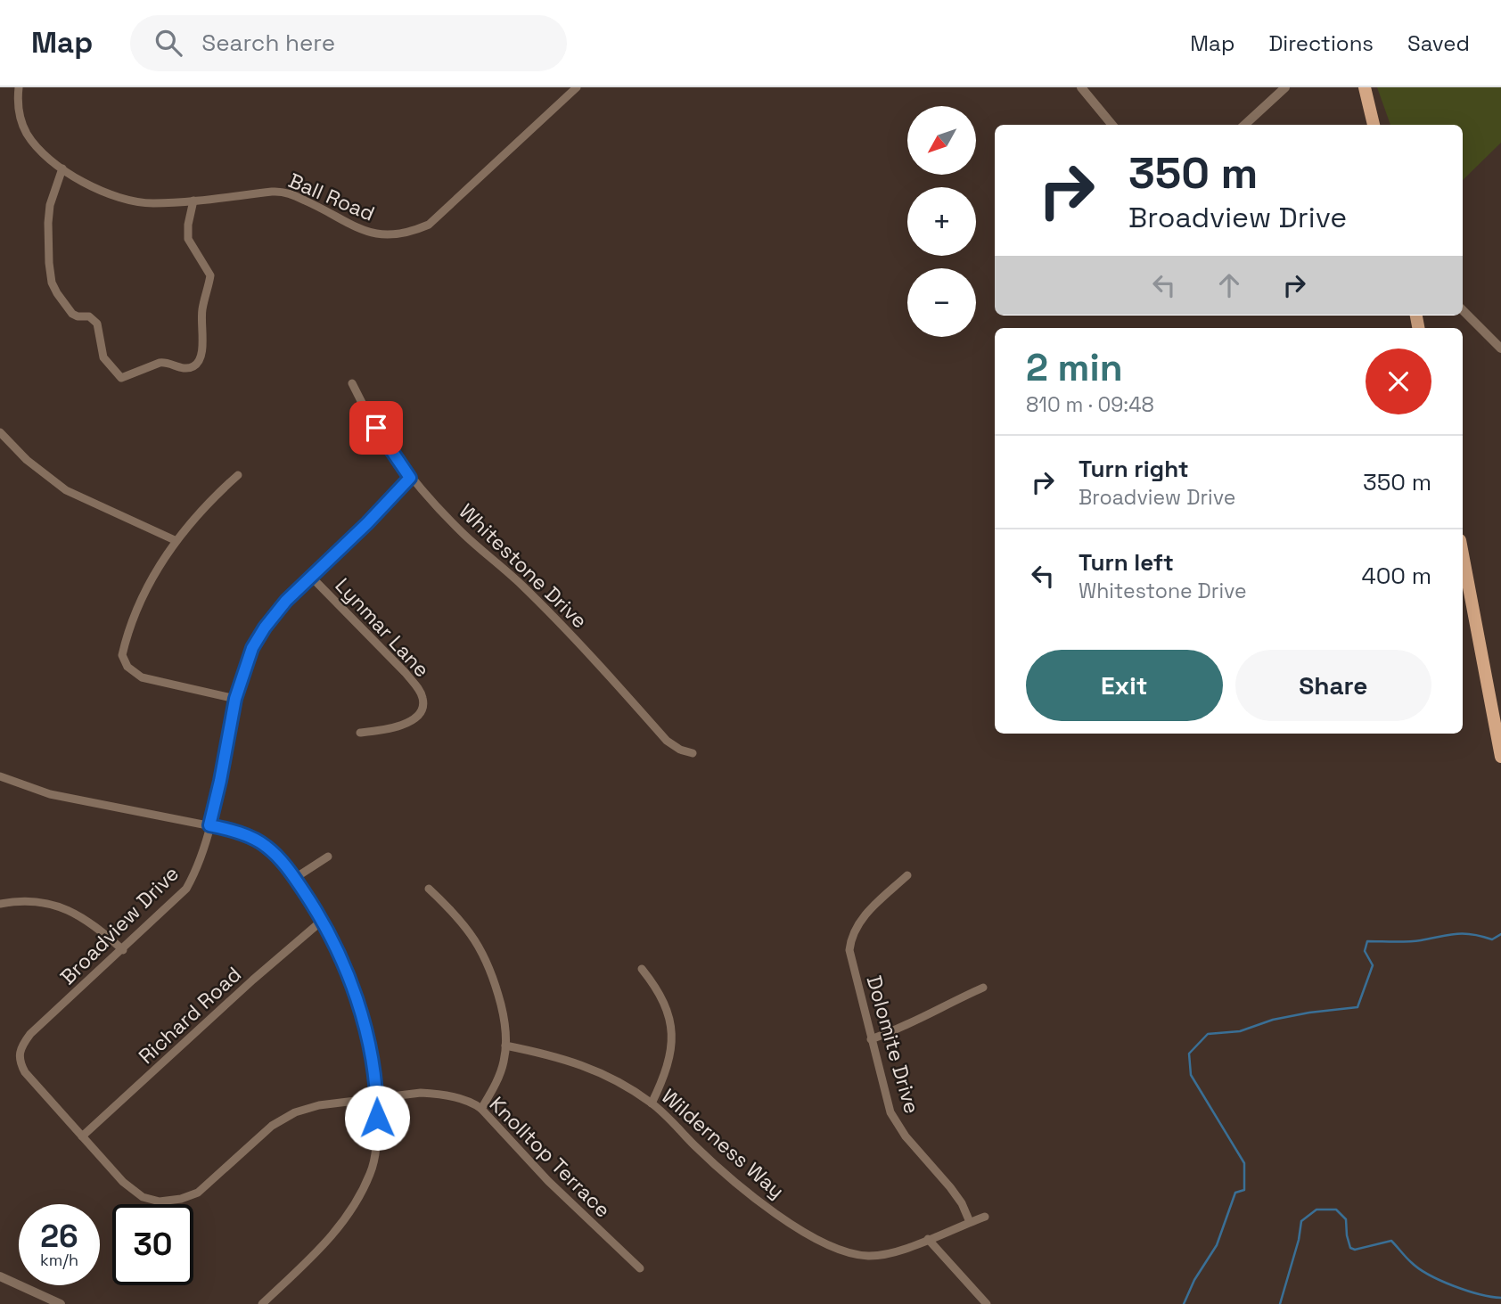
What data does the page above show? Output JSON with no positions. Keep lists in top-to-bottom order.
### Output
{
  "streets": {
    "street": [
      "Ball Road",
      "Whitestone Drive",
      "Lynmar Lane",
      "Broadview Drive",
      "Richard Road",
      "Dolomite Drive",
      "Wilderness Way",
      "Knolltop Terrace"
    ]
  },
  "crossings": [
    ["Whitestone Drive", "Broadview Drive"],
    ["Lynmar Lane", "Broadview Drive"],
    ["Broadview Drive", "Knolltop Terrace"],
    ["Richard Road", "Knolltop Terrace"],
    ["Dolomite Drive", "Wilderness Way"]
  ],
  "north": "bottom left",
  "page": {
    "header": "Map",
    "search": "Search here",
    "nav": ["Map", "Directions", "Saved"],
    "map_buttons": ["+", "−"],
    "turn": ["350 m", "Broadview Drive"],
    "heading": ["2 min", "810 m · 09:48"],
    "list": [
      {
        "name": "Turn right",
        "note": "Broadview Drive",
        "value": "350 m"
      },
      {
        "name": "Turn left",
        "note": "Whitestone Drive",
        "value": "400 m"
      }
    ],
    "buttons": ["Exit", "Share"],
    "speed": "26 km/h",
    "limit": "30"
  }
}
